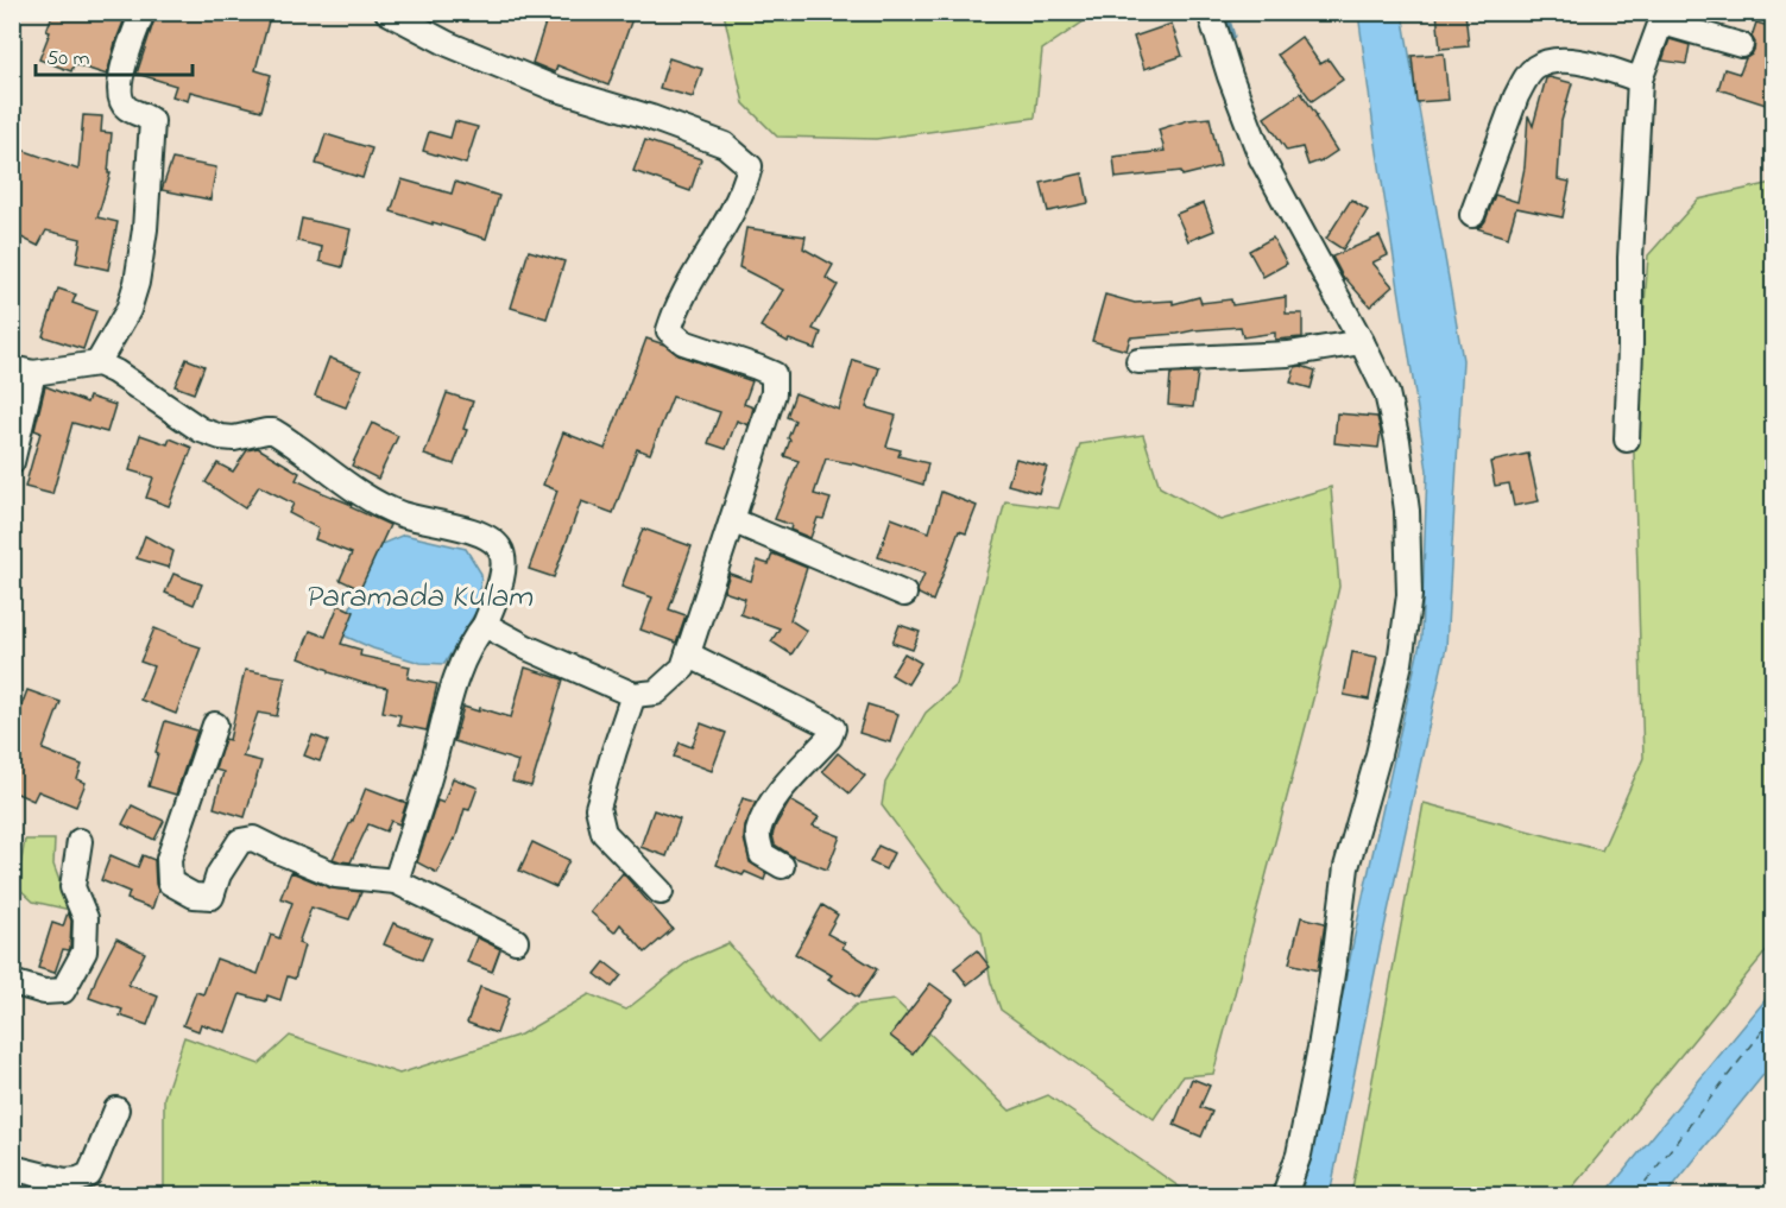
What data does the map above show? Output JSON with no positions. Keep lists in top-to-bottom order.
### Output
{
  "water": ["Paramada Kulam"],
  "scale_bar": "50 m"
}
